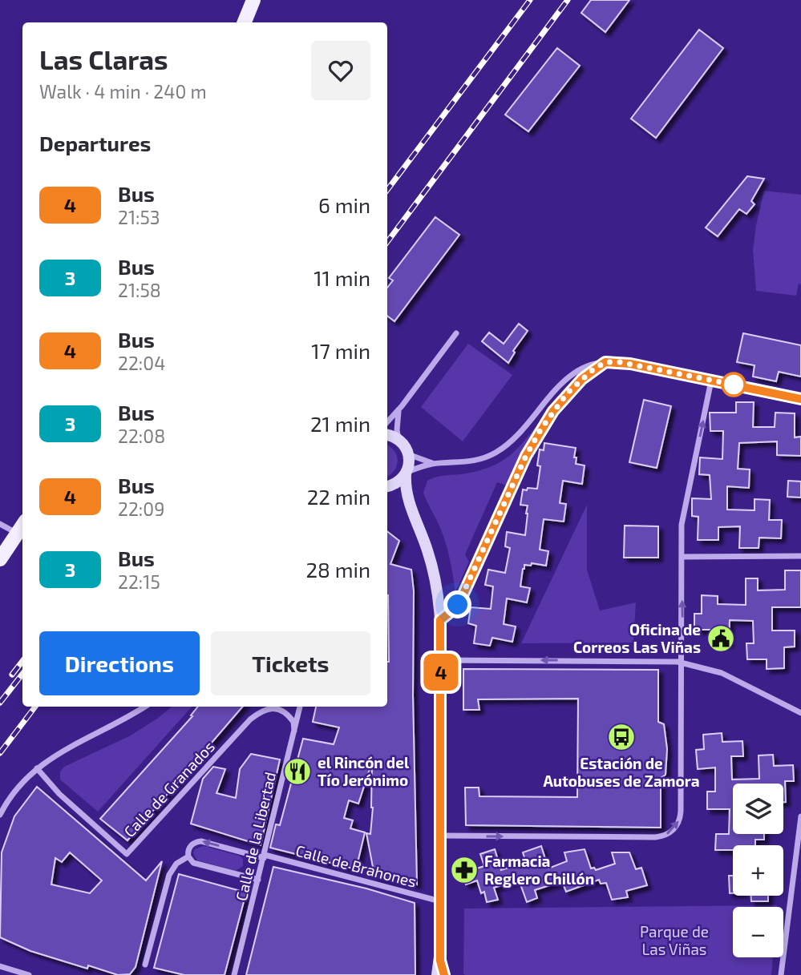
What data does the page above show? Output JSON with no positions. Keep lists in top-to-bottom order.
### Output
{
  "streets": {
    "street": ["Calle de Granados", "Calle de la Libertad", "Calle de Brahones"]
  },
  "crossings": [
    ["Calle de Granados", "Calle de la Libertad"],
    ["Calle de la Libertad", "Calle de Brahones"]
  ],
  "parks": ["Parque de Las Viñas"],
  "places": {
    "public building": ["Oficina de Correos Las Viñas"],
    "bus stop": ["Estación de Autobuses de Zamora"],
    "restaurant": ["el Rincón del Tío Jerónimo"],
    "pharmacy": ["Farmacia Reglero Chillón"]
  },
  "lines": ["bus line 4"],
  "page": {
    "on_map": "4",
    "heading": [
      ["Las Claras", "Walk · 4 min · 240 m"],
      "Departures"
    ],
    "list": [
      {
        "mark": "4",
        "name": "Bus",
        "note": "21:53",
        "value": "6 min"
      },
      {
        "mark": "3",
        "name": "Bus",
        "note": "21:58",
        "value": "11 min"
      },
      {
        "mark": "4",
        "name": "Bus",
        "note": "22:04",
        "value": "17 min"
      },
      {
        "mark": "3",
        "name": "Bus",
        "note": "22:08",
        "value": "21 min"
      },
      {
        "mark": "4",
        "name": "Bus",
        "note": "22:09",
        "value": "22 min"
      },
      {
        "mark": "3",
        "name": "Bus",
        "note": "22:15",
        "value": "28 min"
      }
    ],
    "buttons": ["Directions", "Tickets"],
    "map_buttons": ["+", "−"]
  }
}
